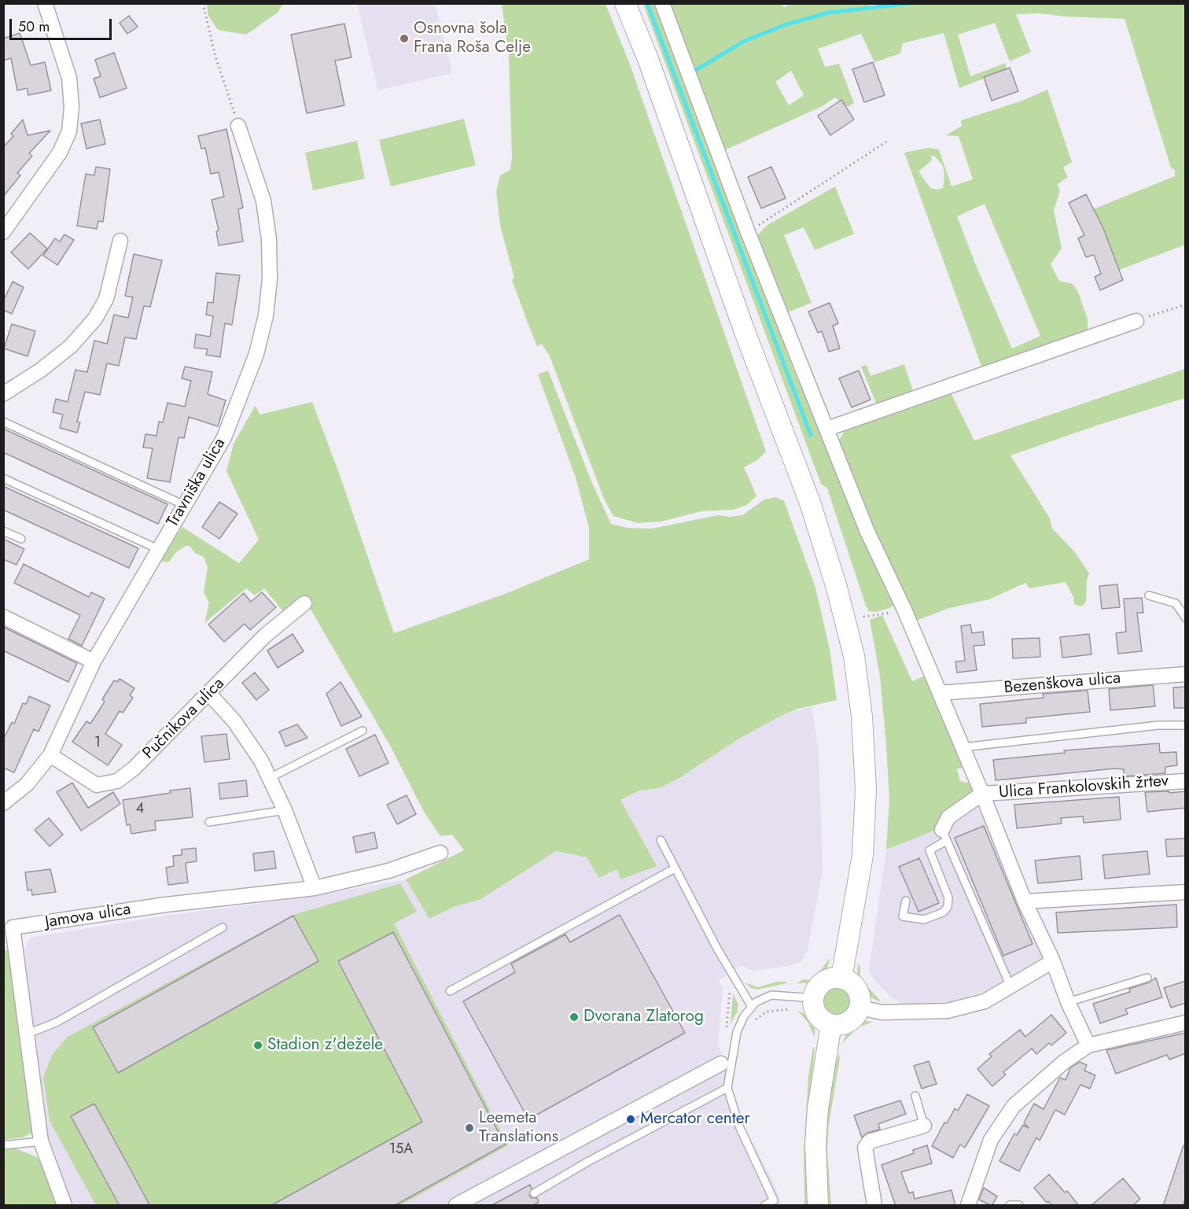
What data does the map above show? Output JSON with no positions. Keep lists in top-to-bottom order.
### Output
{
  "streets": {
    "street": [
      "Travniška ulica",
      "Bezenškova ulica",
      "Pučnikova ulica",
      "Ulica Frankolovskih žrtev",
      "Jamova ulica"
    ]
  },
  "crossings": [
    ["Travniška ulica", "Pučnikova ulica"]
  ],
  "places": [
    "Osnovna šola Frana Roša Celje",
    "Dvorana Zlatorog",
    "Stadion z'dežele",
    "Mercator center",
    "Leemeta Translations"
  ],
  "house_numbers": ["1", "4", "15A"],
  "scale_bar": "50 m"
}
